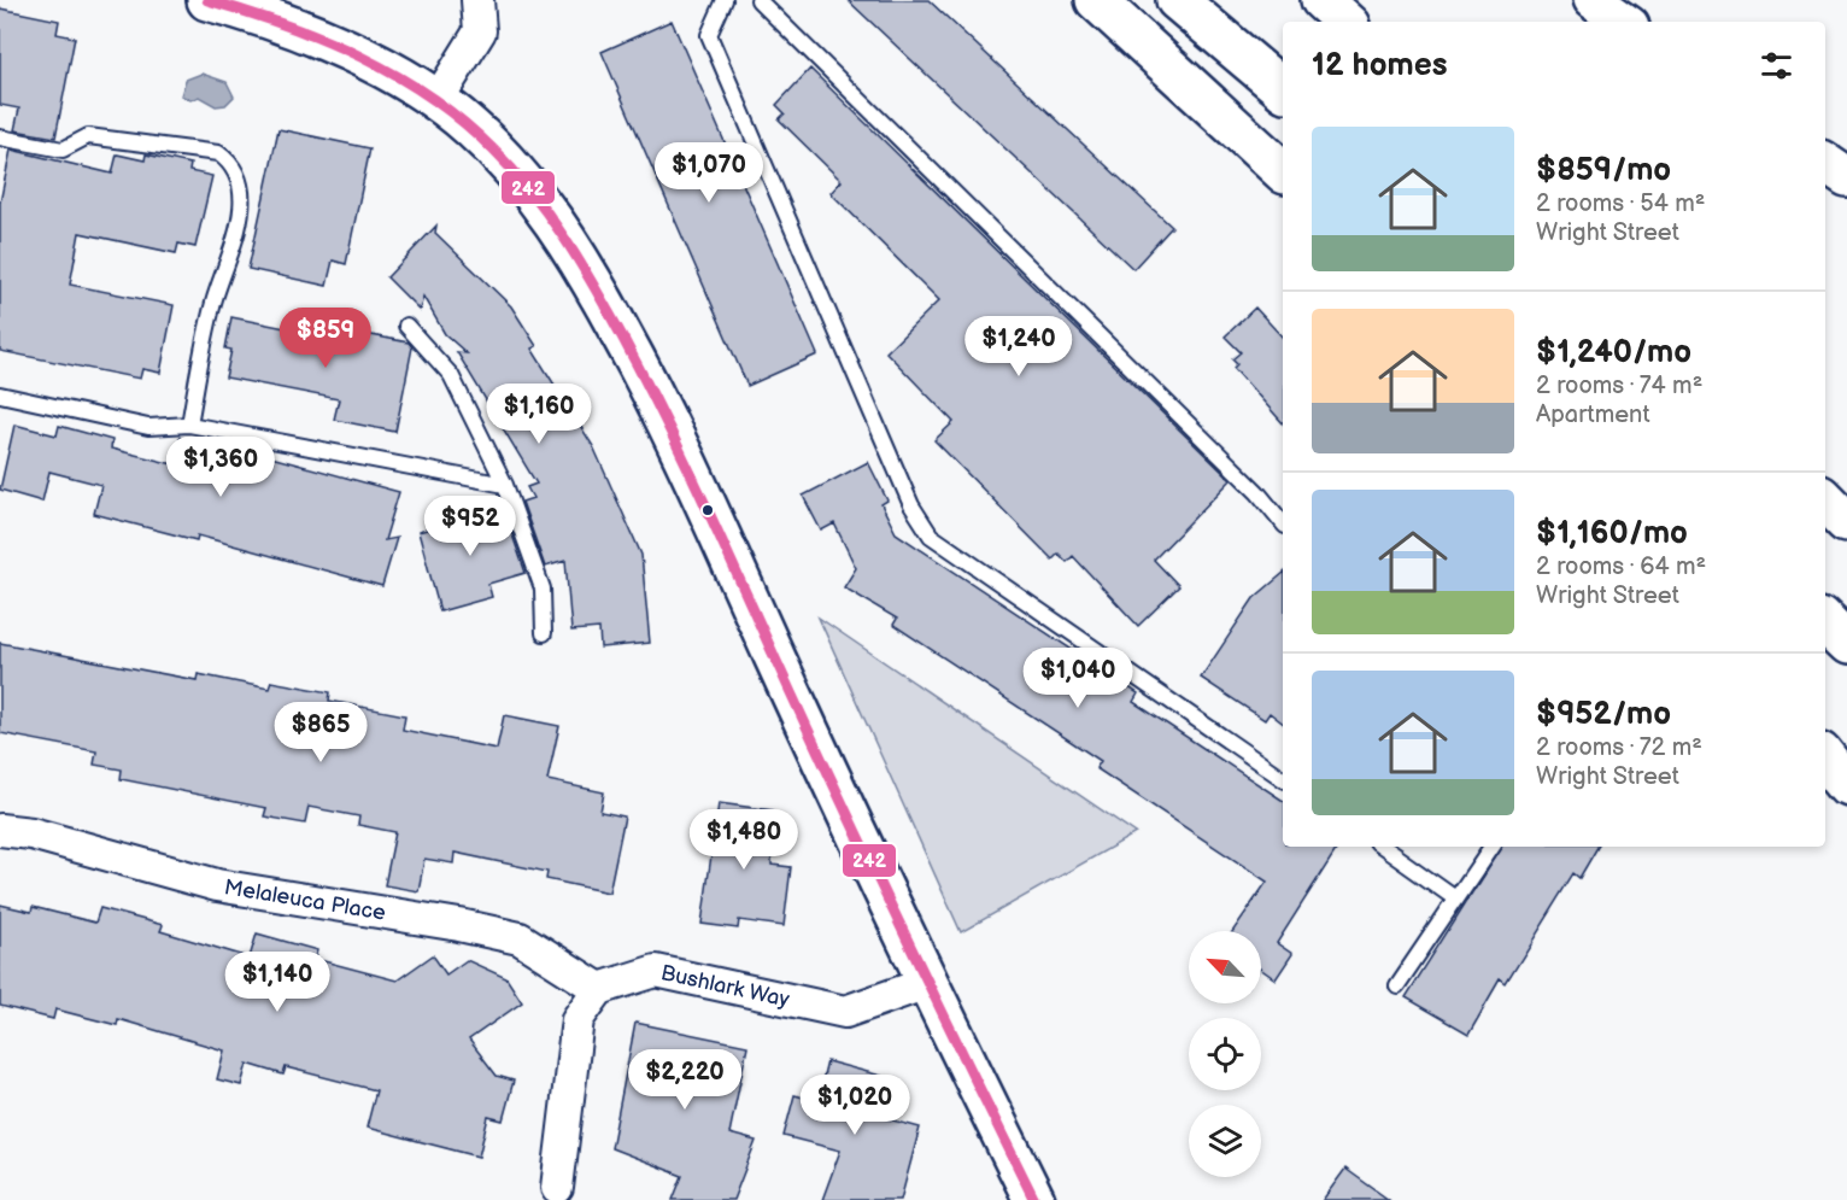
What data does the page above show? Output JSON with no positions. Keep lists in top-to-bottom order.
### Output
{
  "streets": {
    "street": ["Melaleuca Place", "Bushlark Way"]
  },
  "crossings": [
    ["Melaleuca Place", "Bushlark Way"]
  ],
  "lines": ["transit line 242"],
  "north": "top left",
  "page": {
    "heading": "12 homes",
    "list": [
      {
        "name": "$859/mo",
        "note": "2 rooms · 54 m² · Wright Street"
      },
      {
        "name": "$1,240/mo",
        "note": "2 rooms · 74 m² · Apartment"
      },
      {
        "name": "$1,160/mo",
        "note": "2 rooms · 64 m² · Wright Street"
      },
      {
        "name": "$952/mo",
        "note": "2 rooms · 72 m² · Wright Street"
      }
    ],
    "price": [
      "$1,070",
      "$859",
      "$1,240",
      "$1,160",
      "$1,360",
      "$952",
      "$1,040",
      "$865",
      "$1,480",
      "$1,140",
      "$2,220",
      "$1,020"
    ]
  }
}
